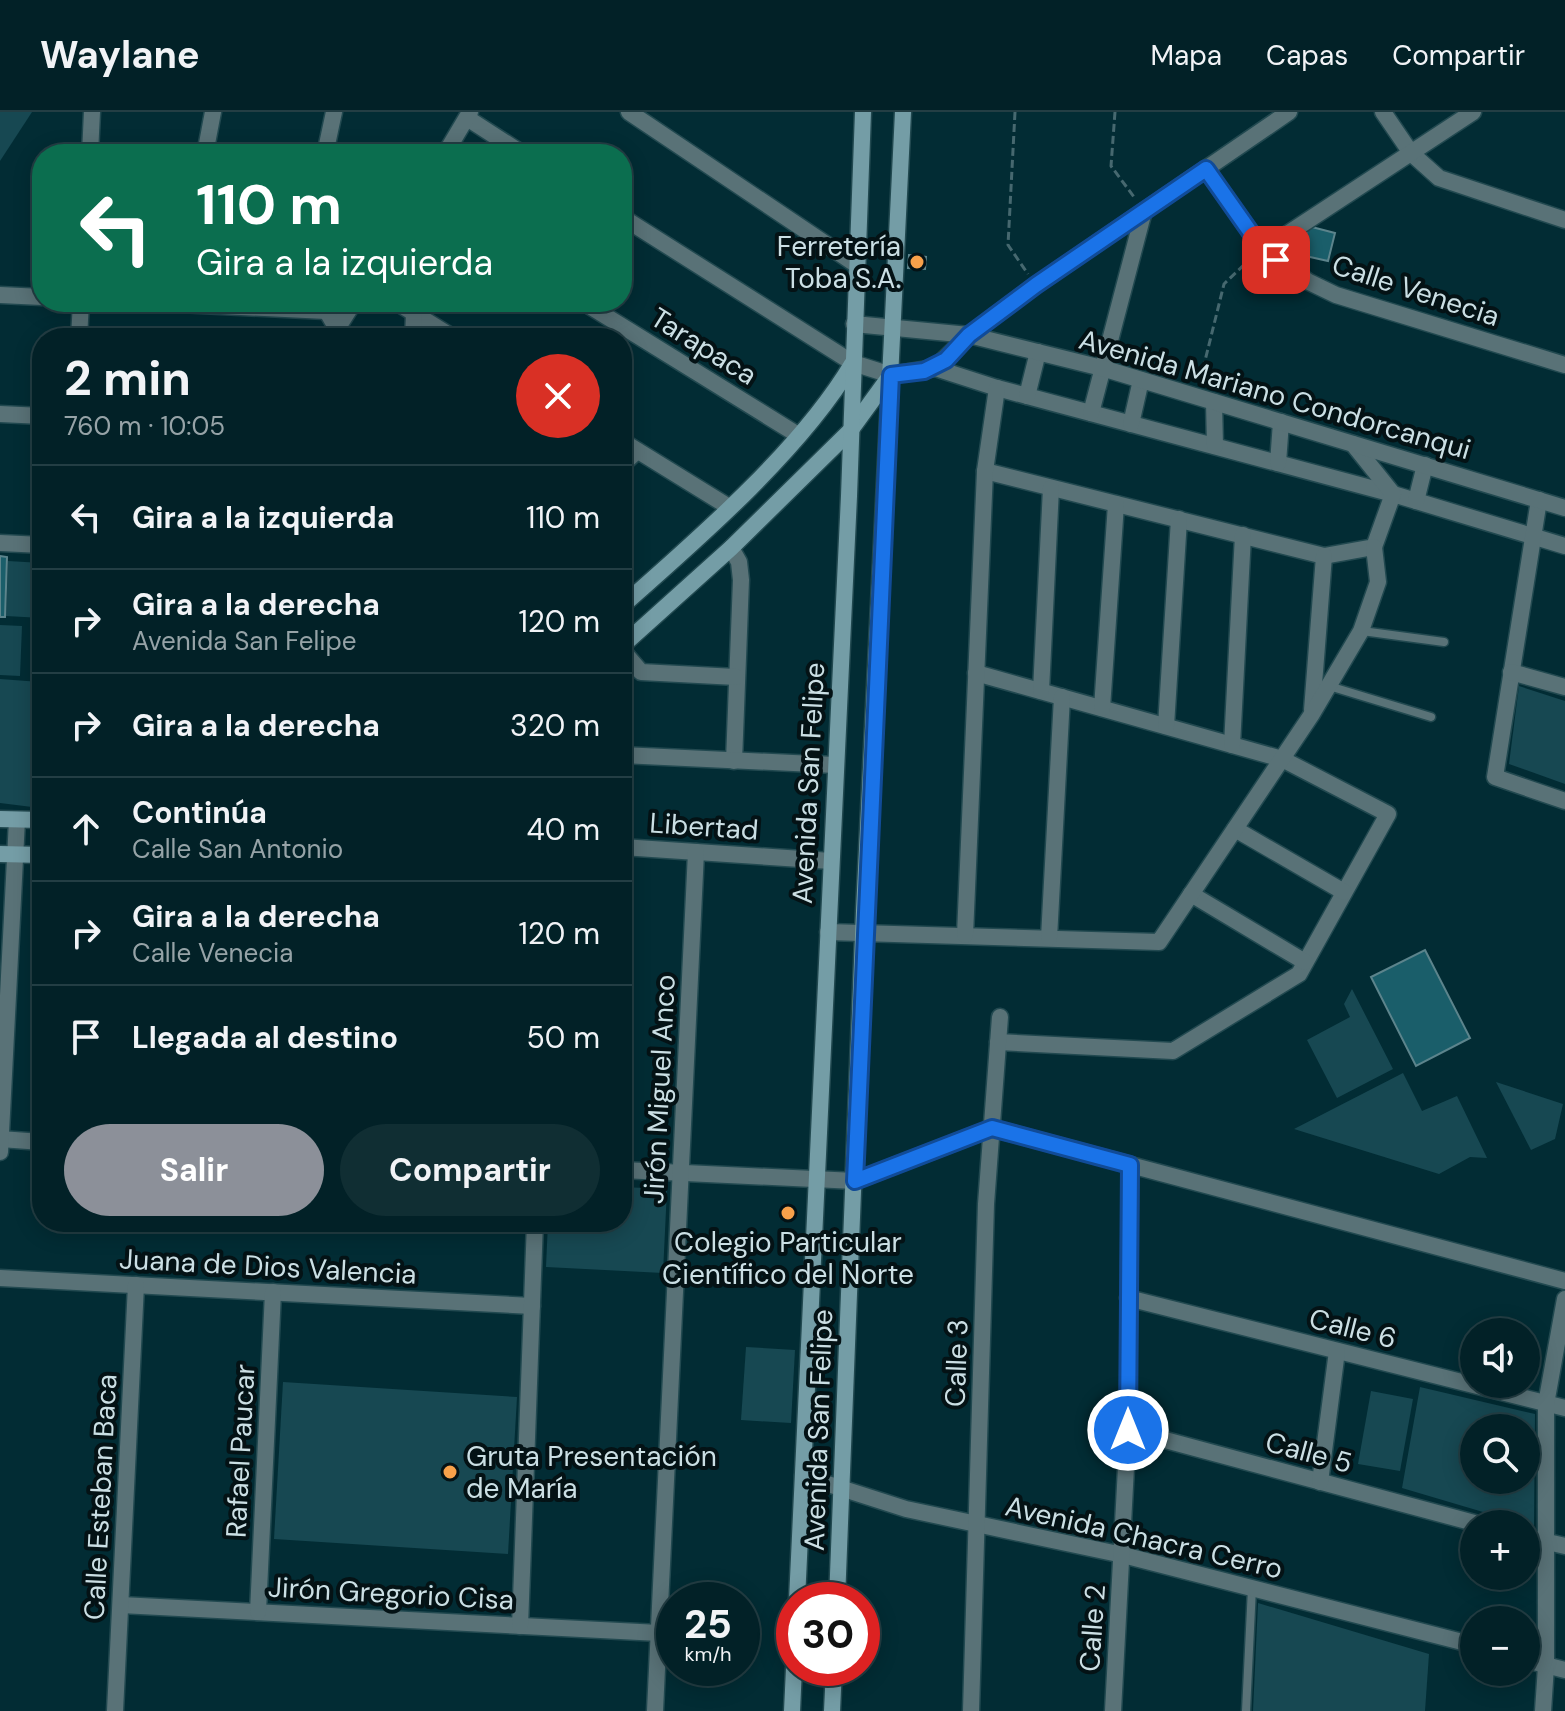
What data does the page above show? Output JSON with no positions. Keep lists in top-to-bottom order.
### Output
{
  "streets": {
    "main road": ["Avenida San Felipe"],
    "street": [
      "Calle Venecia",
      "Tarapaca",
      "Avenida Mariano Condorcanqui",
      "Libertad",
      "Jirón Miguel Anco",
      "Juana de Dios Valencia",
      "Calle 6",
      "Calle 3",
      "Rafael Paucar",
      "Calle 5",
      "Calle Esteban Baca",
      "Avenida Chacra Cerro",
      "Jirón Gregorio Cisa",
      "Calle 2"
    ]
  },
  "crossings": [
    ["Avenida Mariano Condorcanqui", "Avenida San Felipe"],
    ["Avenida San Felipe", "Libertad"],
    ["Avenida San Felipe", "Avenida Chacra Cerro"],
    ["Libertad", "Jirón Miguel Anco"],
    ["Juana de Dios Valencia", "Rafael Paucar"],
    ["Juana de Dios Valencia", "Calle Esteban Baca"],
    ["Calle 6", "Calle 2"],
    ["Calle 3", "Avenida Chacra Cerro"],
    ["Rafael Paucar", "Jirón Gregorio Cisa"],
    ["Calle 5", "Calle 2"],
    ["Calle Esteban Baca", "Jirón Gregorio Cisa"],
    ["Avenida Chacra Cerro", "Calle 2"]
  ],
  "places": ["Ferretería Toba S.A.", "Colegio Particular Científico del Norte", "Gruta Presentación de María"],
  "page": {
    "header": "Waylane",
    "nav": ["Mapa", "Capas", "Compartir"],
    "turn": ["110 m", "Gira a la izquierda"],
    "heading": ["2 min", "760 m · 10:05"],
    "list": [
      {
        "name": "Gira a la izquierda",
        "value": "110 m"
      },
      {
        "name": "Gira a la derecha",
        "note": "Avenida San Felipe",
        "value": "120 m"
      },
      {
        "name": "Gira a la derecha",
        "value": "320 m"
      },
      {
        "name": "Continúa",
        "note": "Calle San Antonio",
        "value": "40 m"
      },
      {
        "name": "Gira a la derecha",
        "note": "Calle Venecia",
        "value": "120 m"
      },
      {
        "name": "Llegada al destino",
        "value": "50 m"
      }
    ],
    "buttons": ["Salir", "Compartir"],
    "map_buttons": ["+", "−"],
    "speed": "25 km/h",
    "limit": "30"
  }
}
